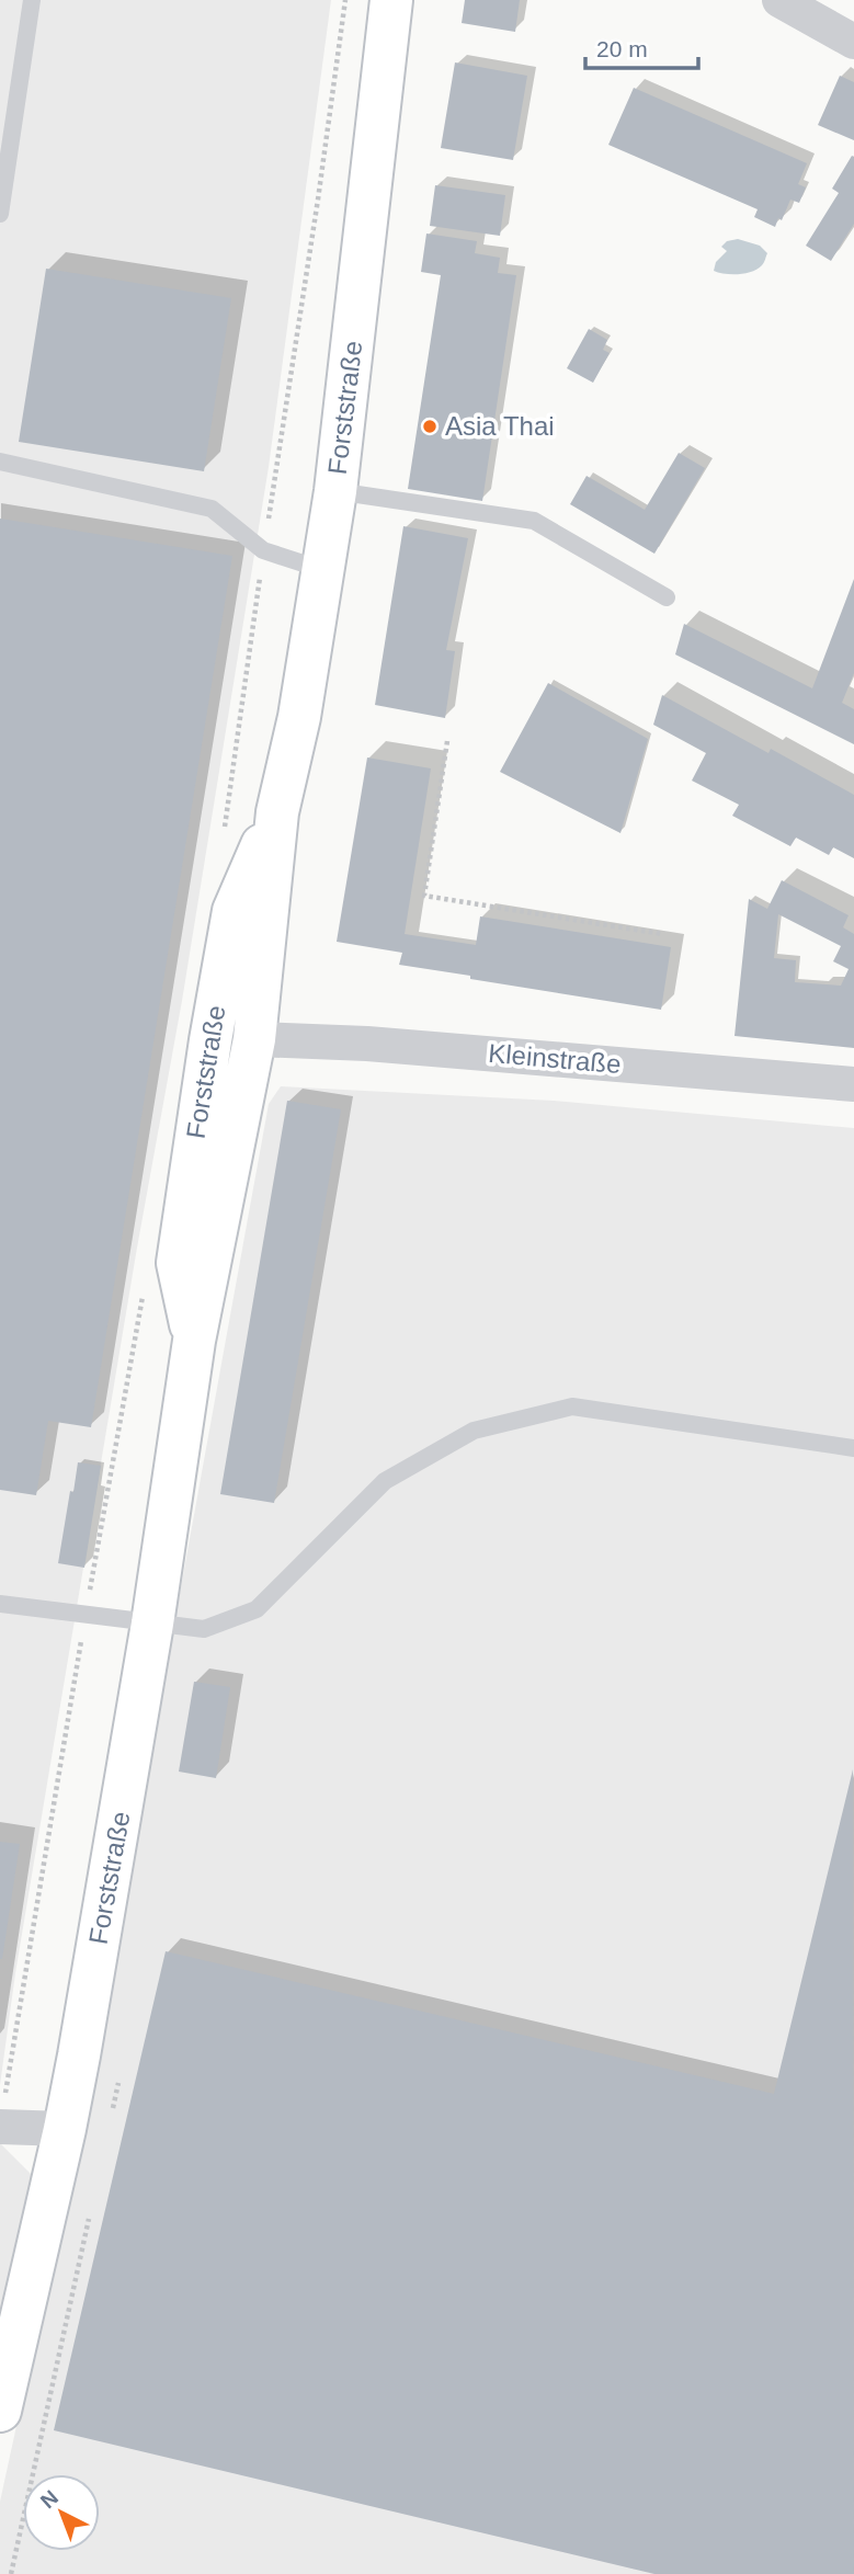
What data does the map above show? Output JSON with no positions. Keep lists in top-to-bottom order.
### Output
{
  "streets": {
    "main road": ["Forststraße"],
    "street": ["Kleinstraße"]
  },
  "crossings": [
    ["Forststraße", "Kleinstraße"]
  ],
  "places": ["Asia Thai"],
  "scale_bar": "20 m",
  "north": "top left"
}
